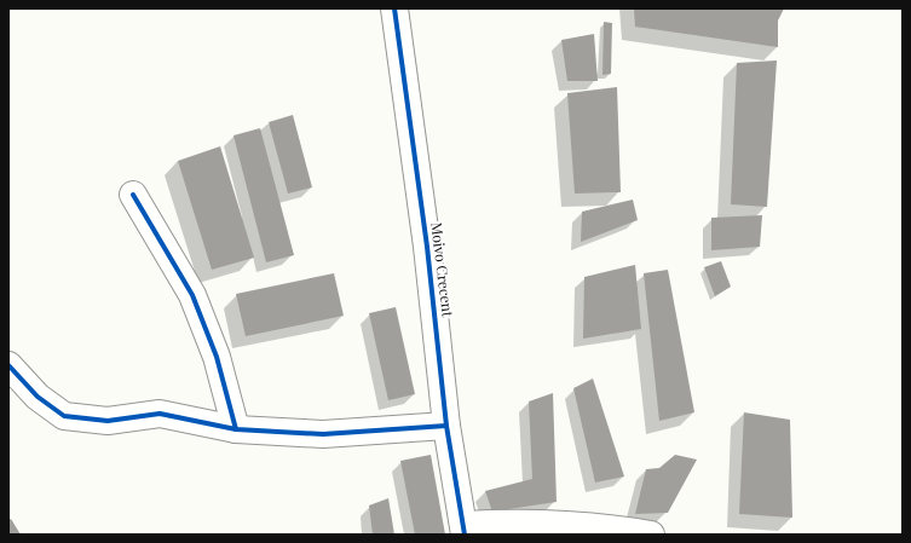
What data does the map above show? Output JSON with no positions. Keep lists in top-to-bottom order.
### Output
{
  "streets": {
    "street": ["Moivo Crecent"]
  }
}
